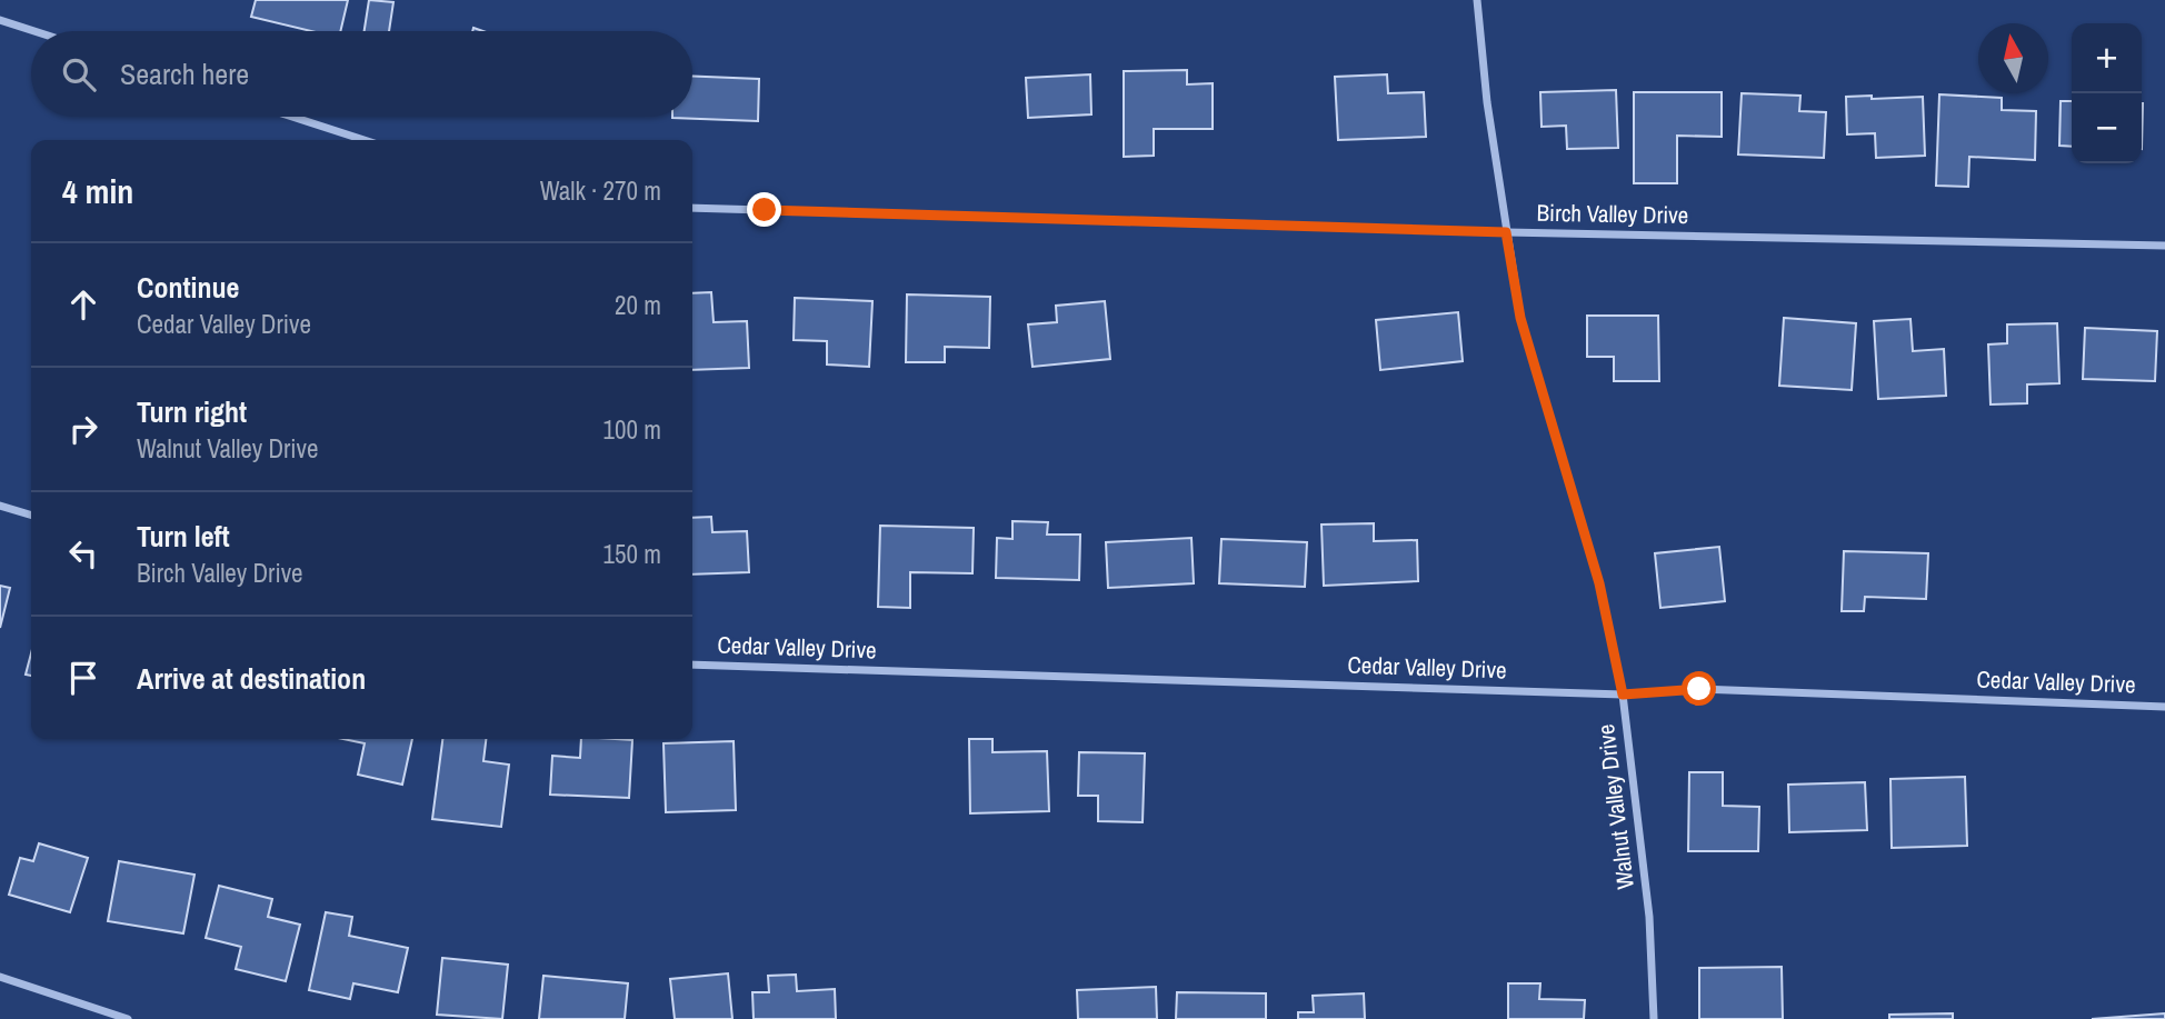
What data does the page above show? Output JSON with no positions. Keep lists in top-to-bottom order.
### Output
{
  "streets": {
    "street": ["Birch Valley Drive", "Cedar Valley Drive", "Walnut Valley Drive"]
  },
  "crossings": [
    ["Birch Valley Drive", "Walnut Valley Drive"],
    ["Cedar Valley Drive", "Walnut Valley Drive"]
  ],
  "north": "top",
  "page": {
    "map_buttons": ["+", "−"],
    "search": "Search here",
    "heading": ["4 min", "Walk · 270 m"],
    "list": [
      ["Continue", "Cedar Valley Drive", "20 m"],
      ["Turn right", "Walnut Valley Drive", "100 m"],
      ["Turn left", "Birch Valley Drive", "150 m"],
      "Arrive at destination"
    ]
  }
}
